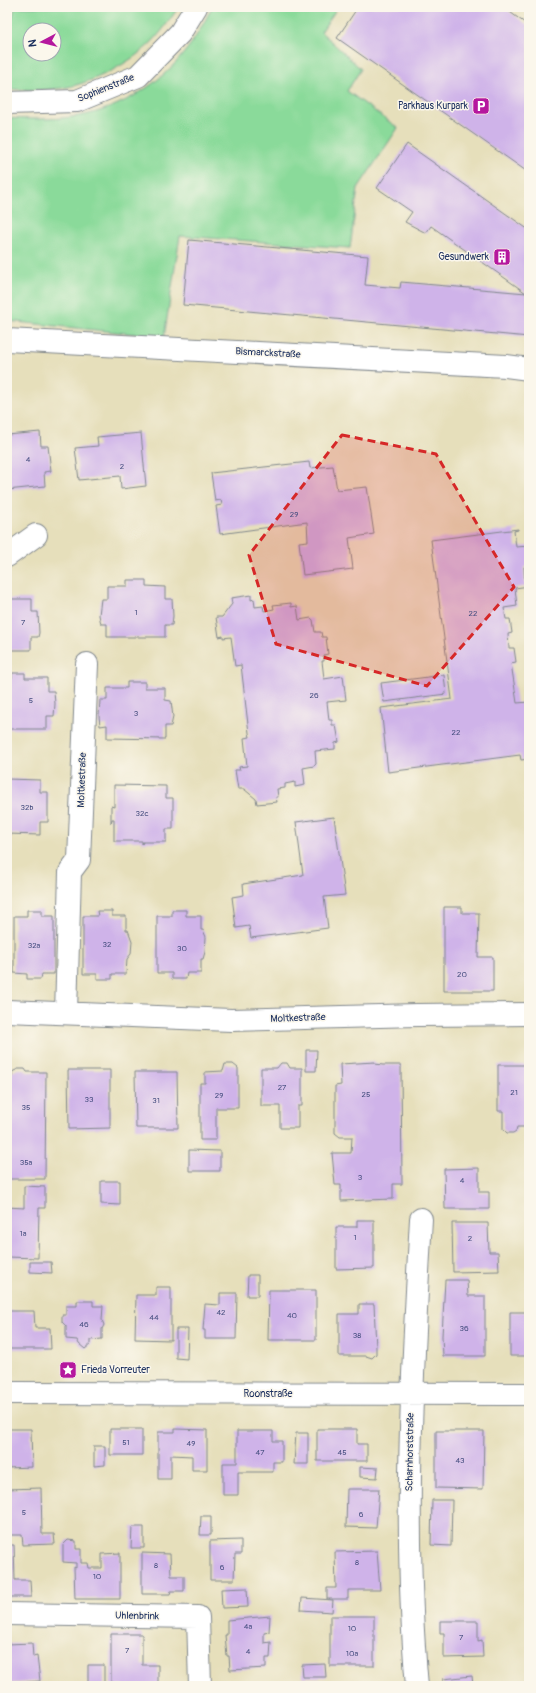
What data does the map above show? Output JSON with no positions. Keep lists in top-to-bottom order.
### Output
{
  "streets": {
    "street": [
      "Sophienstraße",
      "Bismarckstraße",
      "Moltkestraße",
      "Roonstraße",
      "Scharnhorststraße",
      "Uhlenbrink"
    ]
  },
  "crossings": [
    ["Roonstraße", "Scharnhorststraße"]
  ],
  "places": {
    "parking": ["Parkhaus Kurpark"],
    "building": ["Gesundwerk"],
    "place": ["Frieda Vorreuter"]
  },
  "house_numbers": [
    "4",
    "2",
    "29",
    "1",
    "22",
    "7",
    "26",
    "5",
    "3",
    "22",
    "32b",
    "32c",
    "32",
    "32a",
    "30",
    "20",
    "27",
    "21",
    "25",
    "29",
    "33",
    "31",
    "35",
    "35a",
    "3",
    "4",
    "1a",
    "1",
    "2",
    "42",
    "40",
    "44",
    "46",
    "36",
    "38",
    "51",
    "49",
    "47",
    "45",
    "43",
    "5",
    "6",
    "8",
    "8",
    "6",
    "10",
    "4a",
    "10",
    "7",
    "7",
    "4",
    "10a"
  ],
  "north": "left"
}
